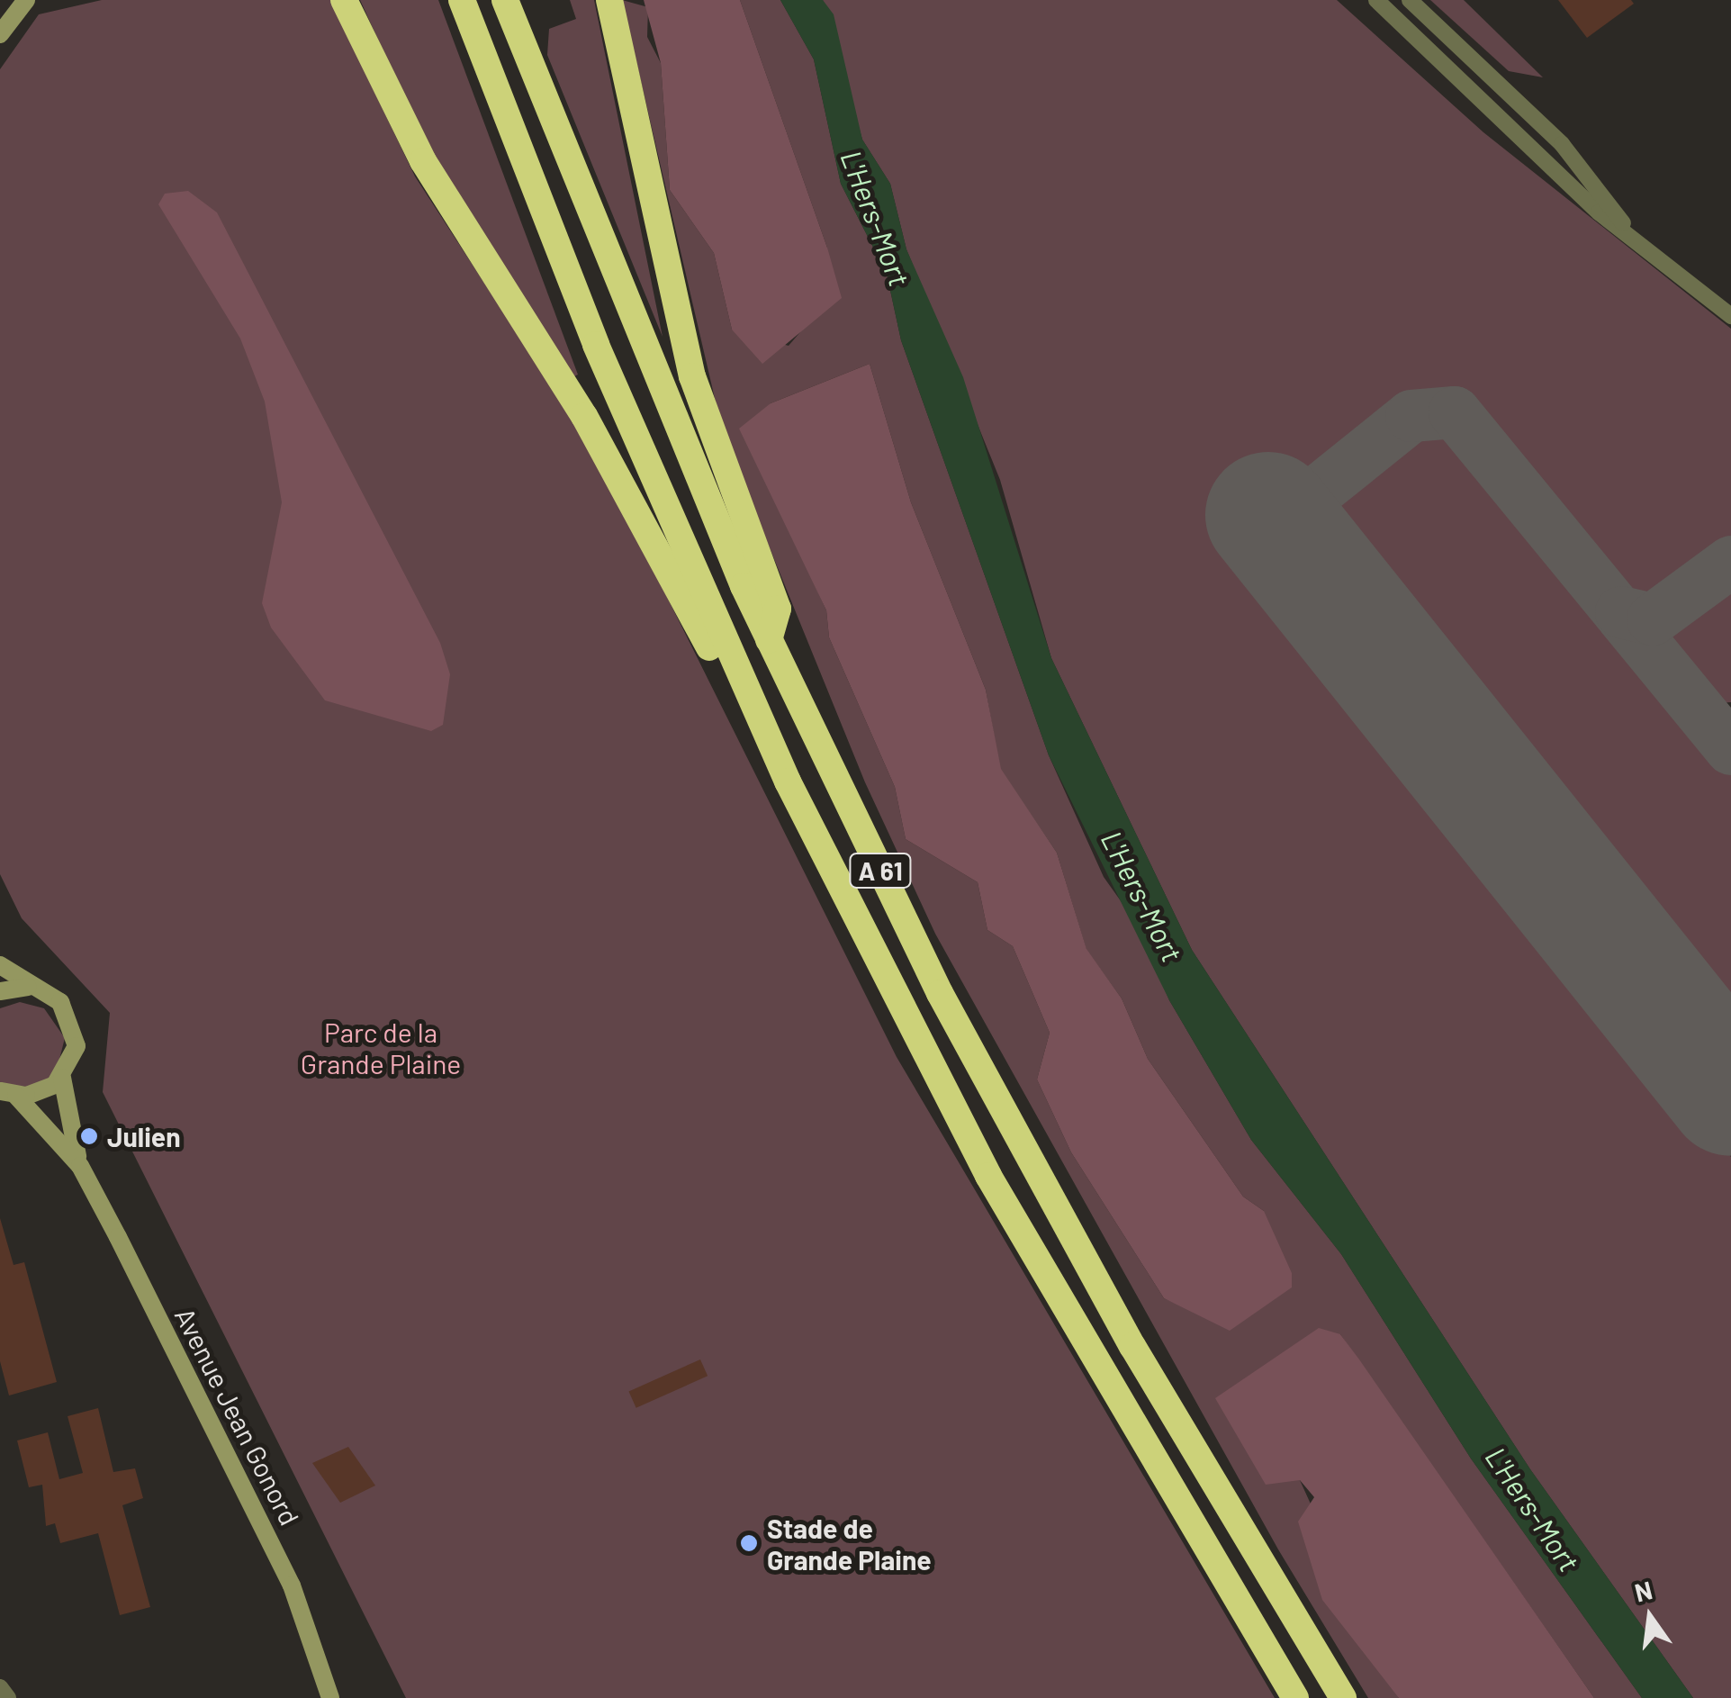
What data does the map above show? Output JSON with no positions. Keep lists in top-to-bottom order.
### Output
{
  "streets": {
    "highway": ["A 61"],
    "street": ["Avenue Jean Gonord"]
  },
  "water": ["L'Hers-Mort"],
  "parks": ["Parc de la Grande Plaine"],
  "places": ["Julien", "Stade de Grande Plaine"],
  "north": "top"
}
